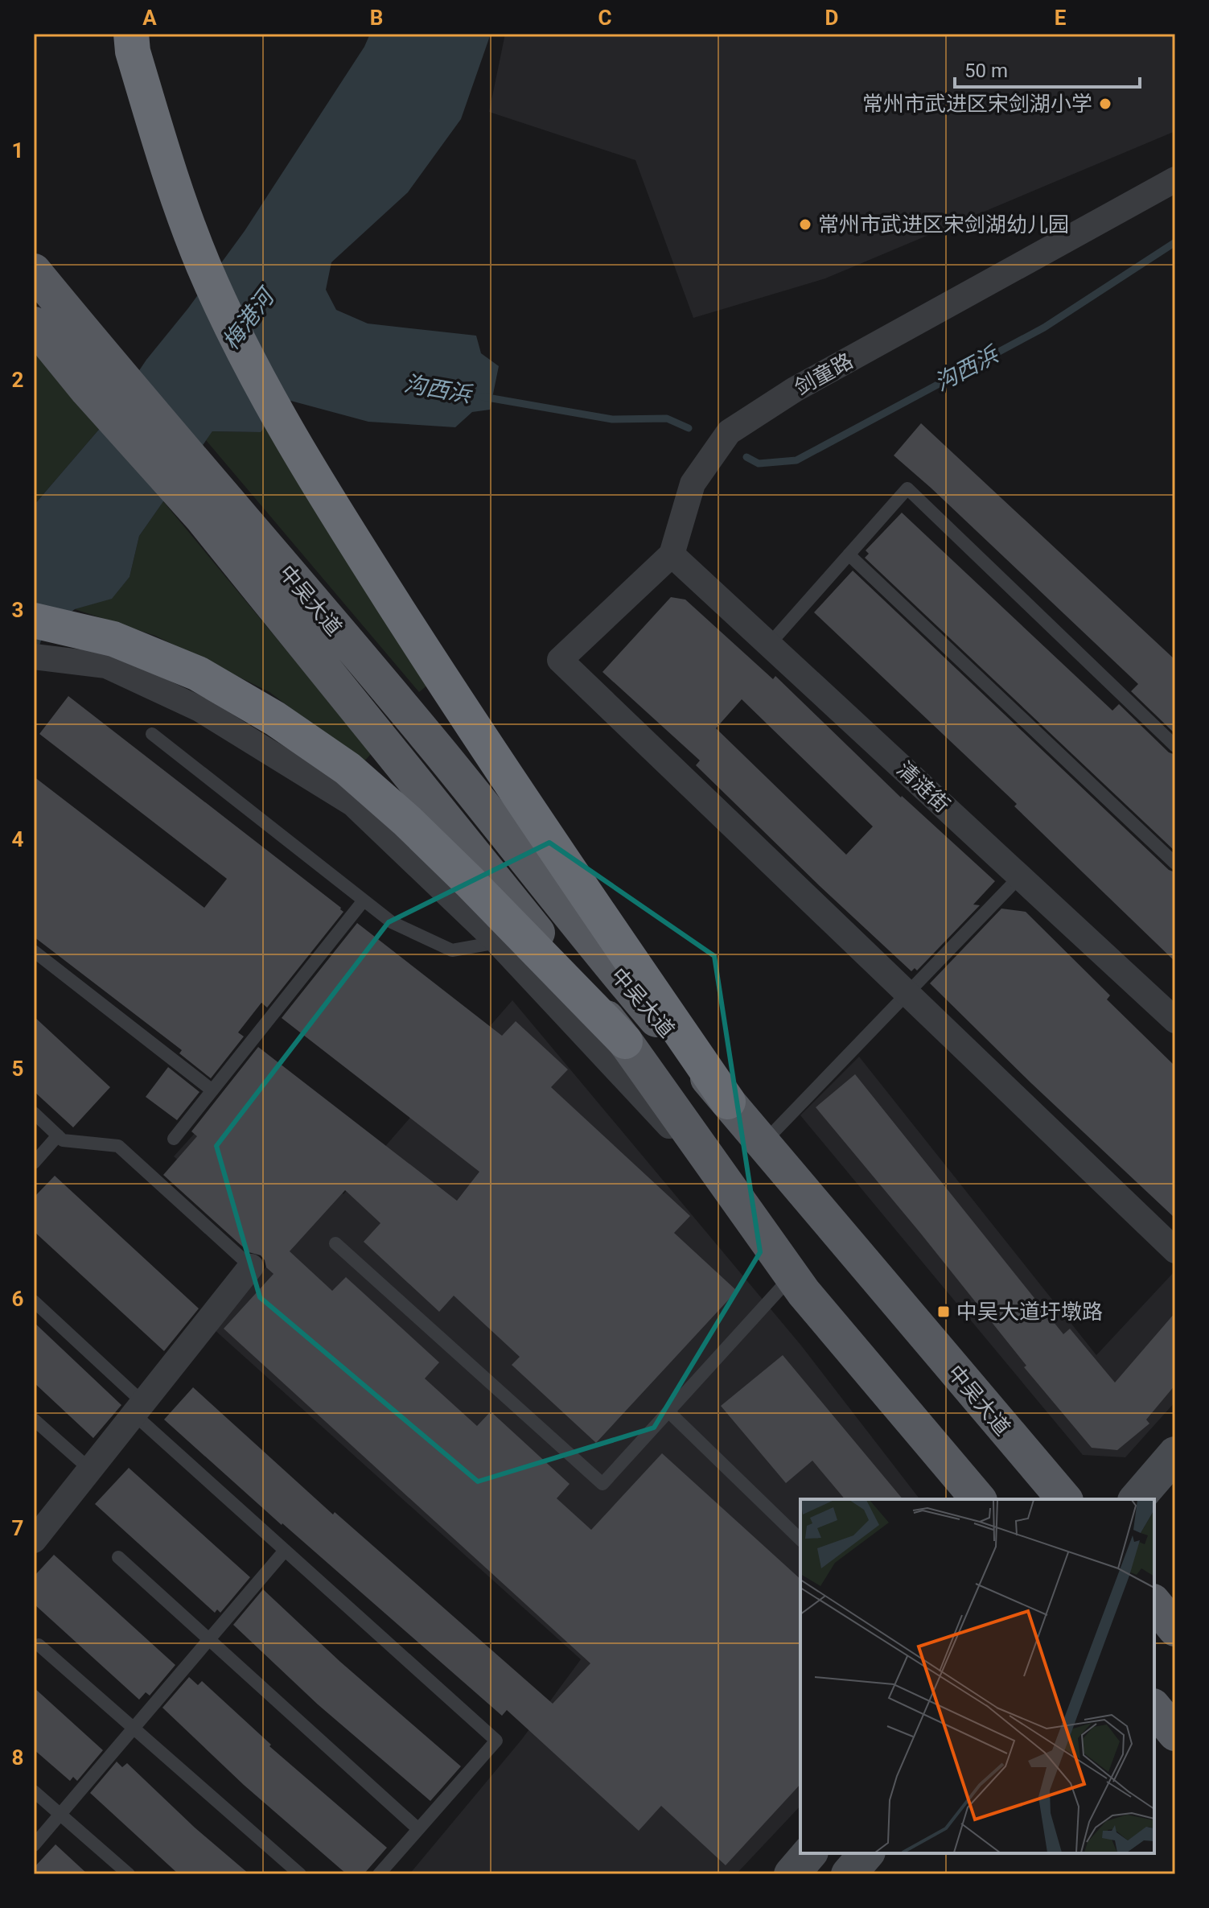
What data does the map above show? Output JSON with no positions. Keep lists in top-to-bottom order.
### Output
{
  "streets": {
    "main road": ["中吴大道"],
    "street": ["剑童路", "清涟街"]
  },
  "crossings": [
    ["剑童路", "清涟街"]
  ],
  "water": ["梅港河", "沟西浜"],
  "places": {
    "other": ["常州市武进区宋剑湖小学", "常州市武进区宋剑湖幼儿园"],
    "transit": ["中吴大道圩墩路"]
  },
  "scale_bar": "50 m",
  "grid": {
    "columns": [
      "A",
      "B",
      "C",
      "D",
      "E"
    ],
    "rows": [
      "1",
      "2",
      "3",
      "4",
      "5",
      "6",
      "7",
      "8"
    ]
  }
}
